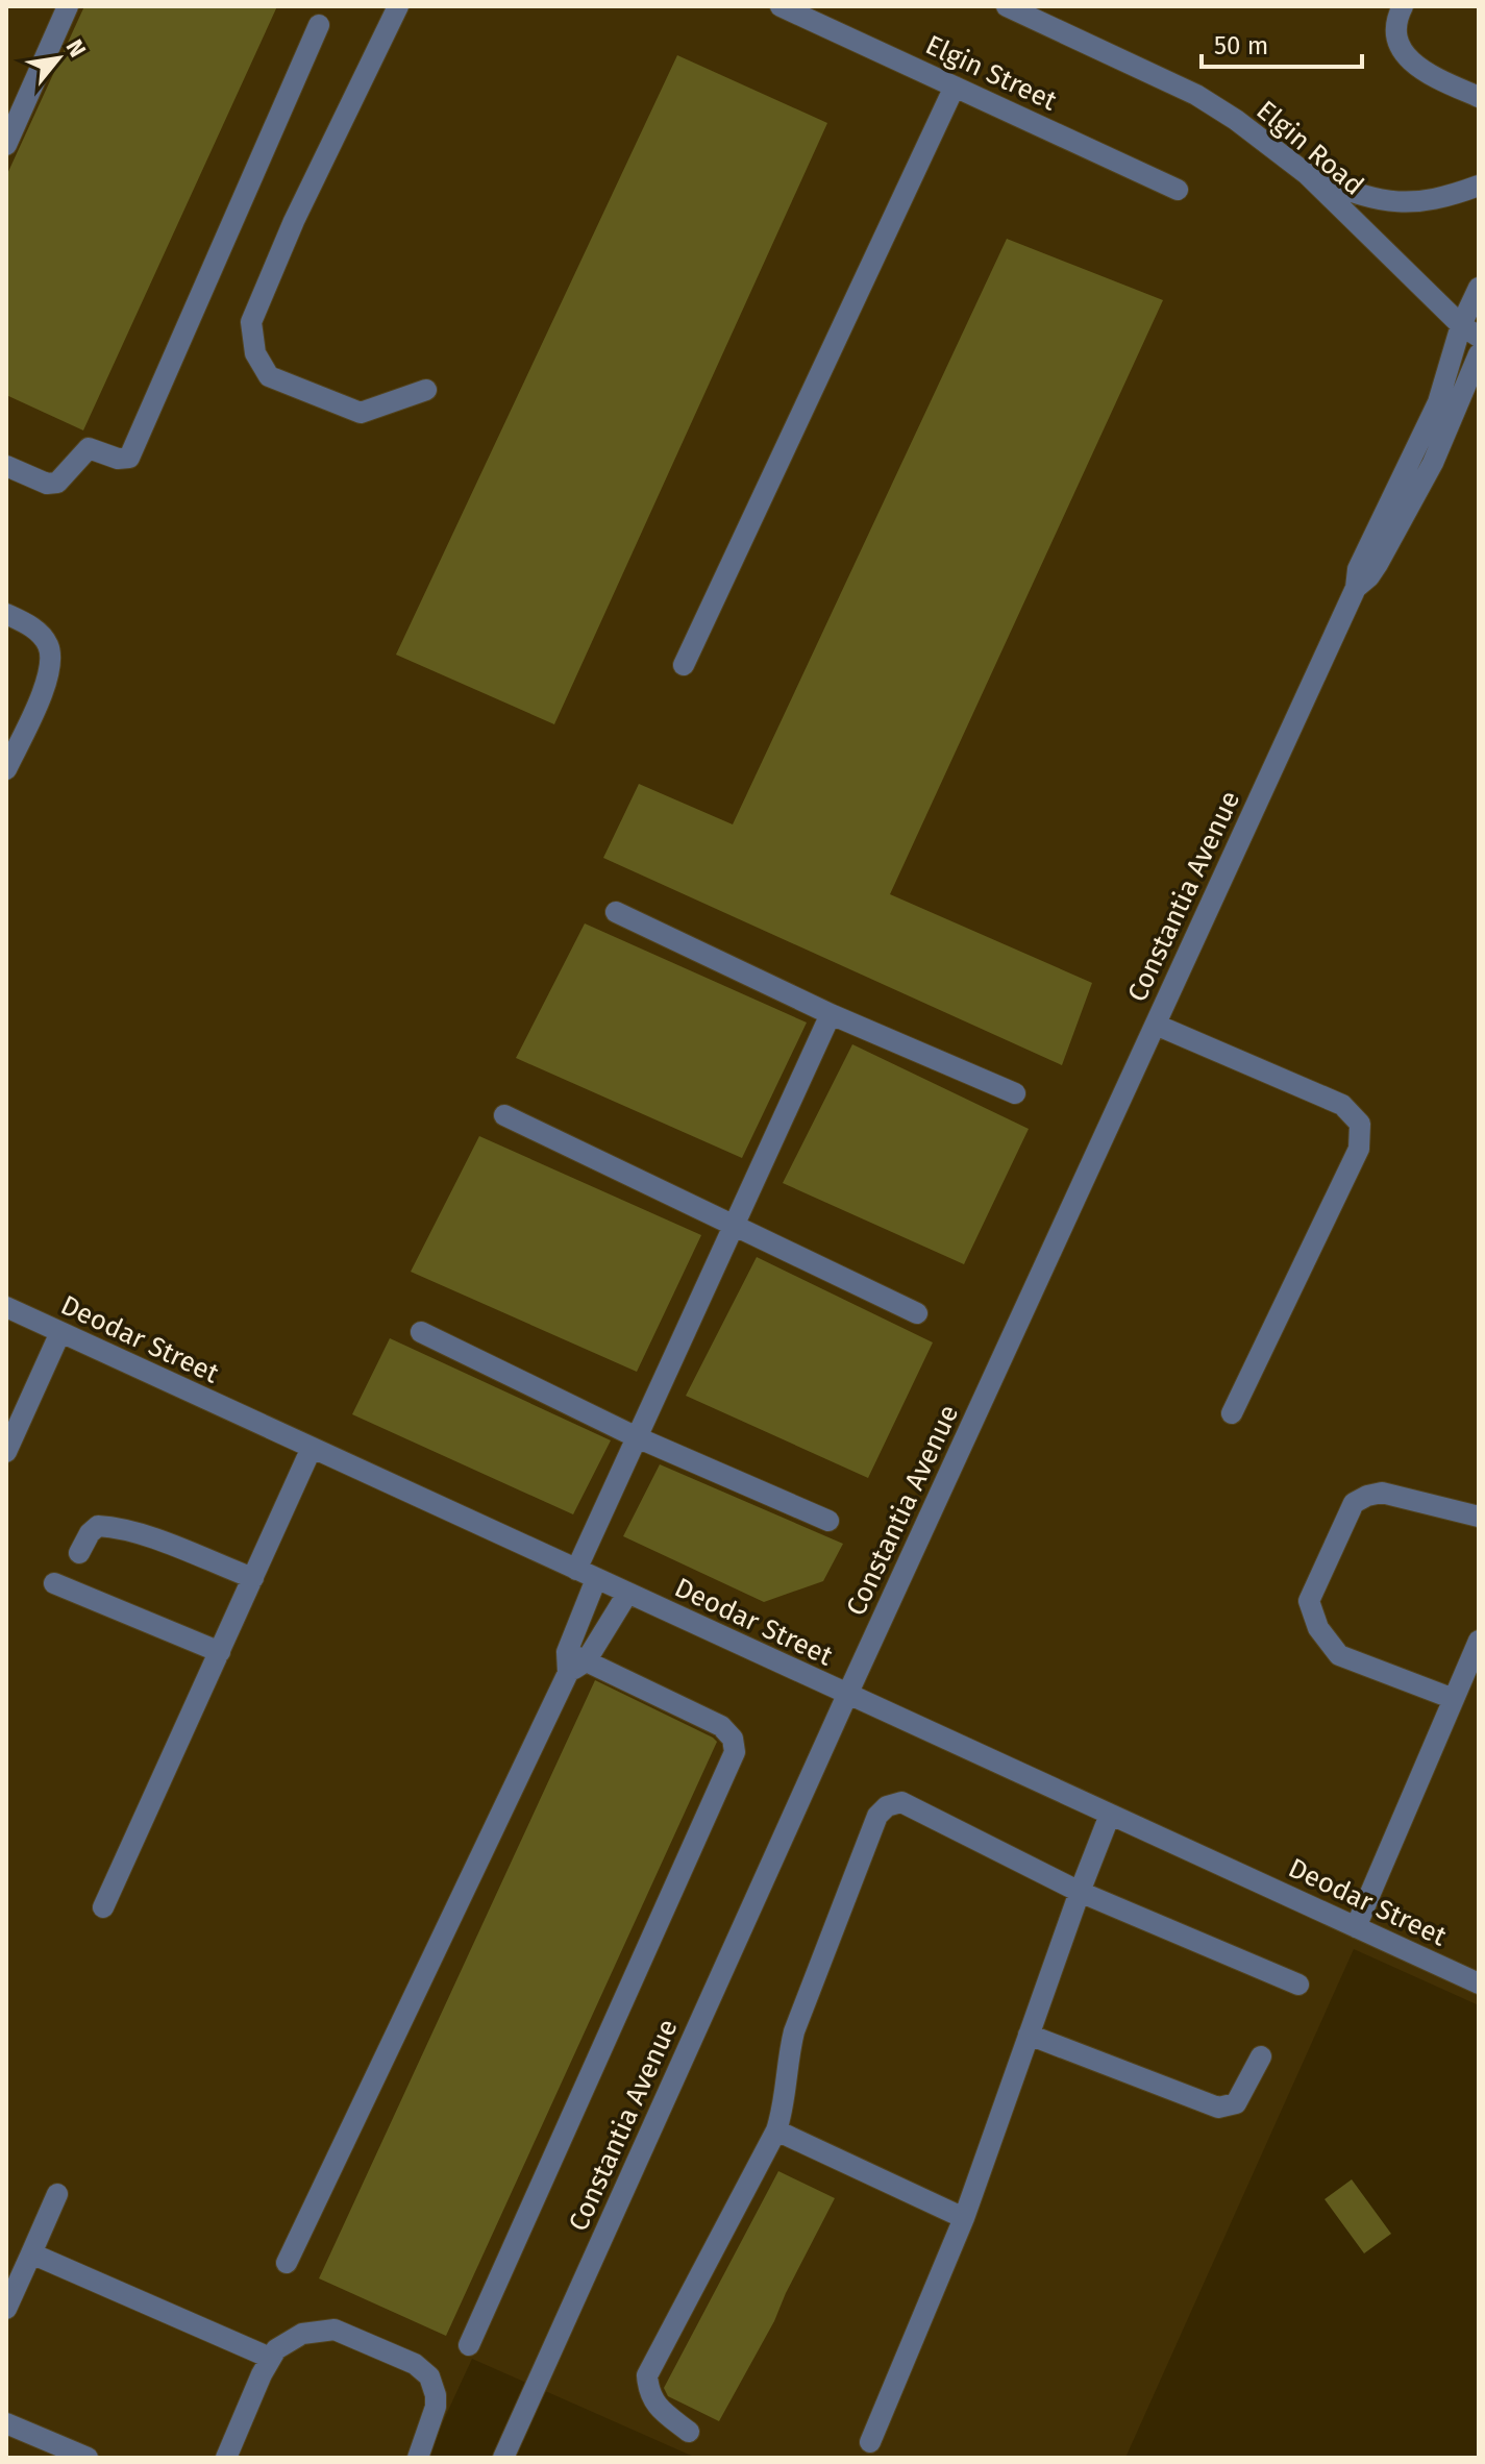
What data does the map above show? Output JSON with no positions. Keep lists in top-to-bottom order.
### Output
{
  "streets": {
    "street": [
      "Elgin Street",
      "Elgin Road",
      "Constantia Avenue",
      "Deodar Street"
    ]
  },
  "crossings": [
    ["Elgin Road", "Constantia Avenue"],
    ["Constantia Avenue", "Deodar Street"]
  ],
  "scale_bar": "50 m",
  "north": "top right"
}
